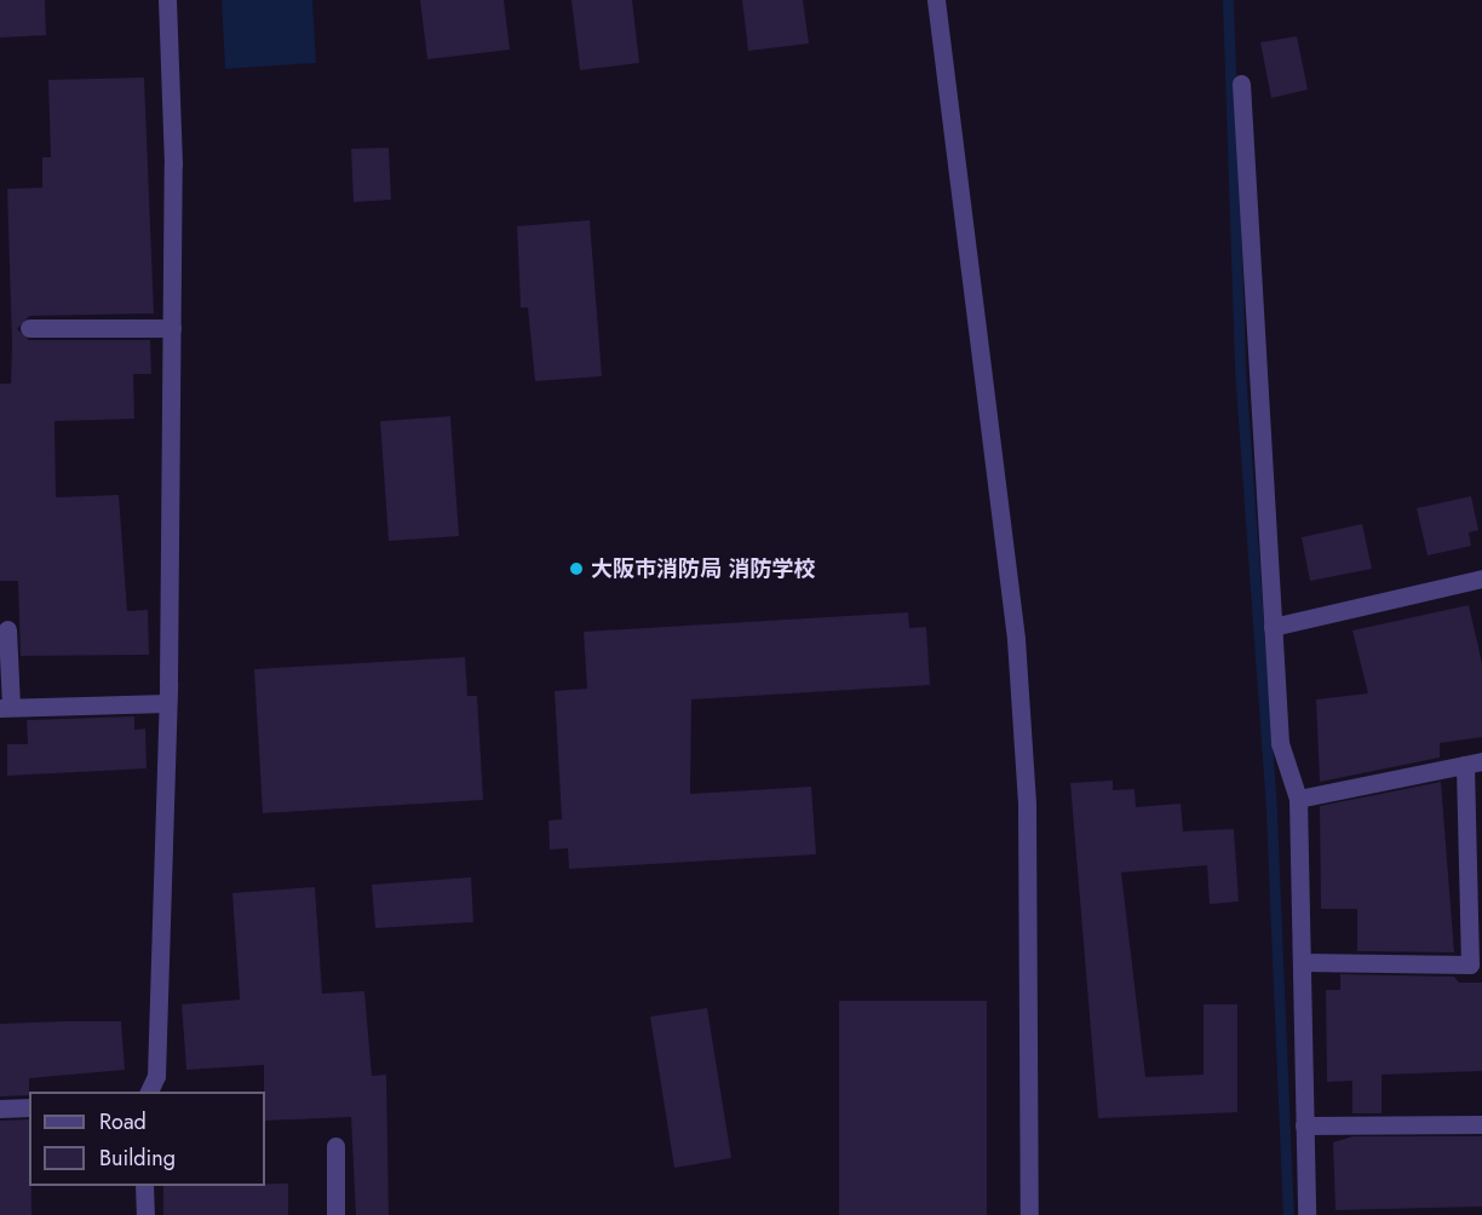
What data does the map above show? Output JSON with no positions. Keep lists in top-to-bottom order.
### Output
{
  "places": ["大阪市消防局 消防学校"],
  "legend": ["Road", "Building"]
}
